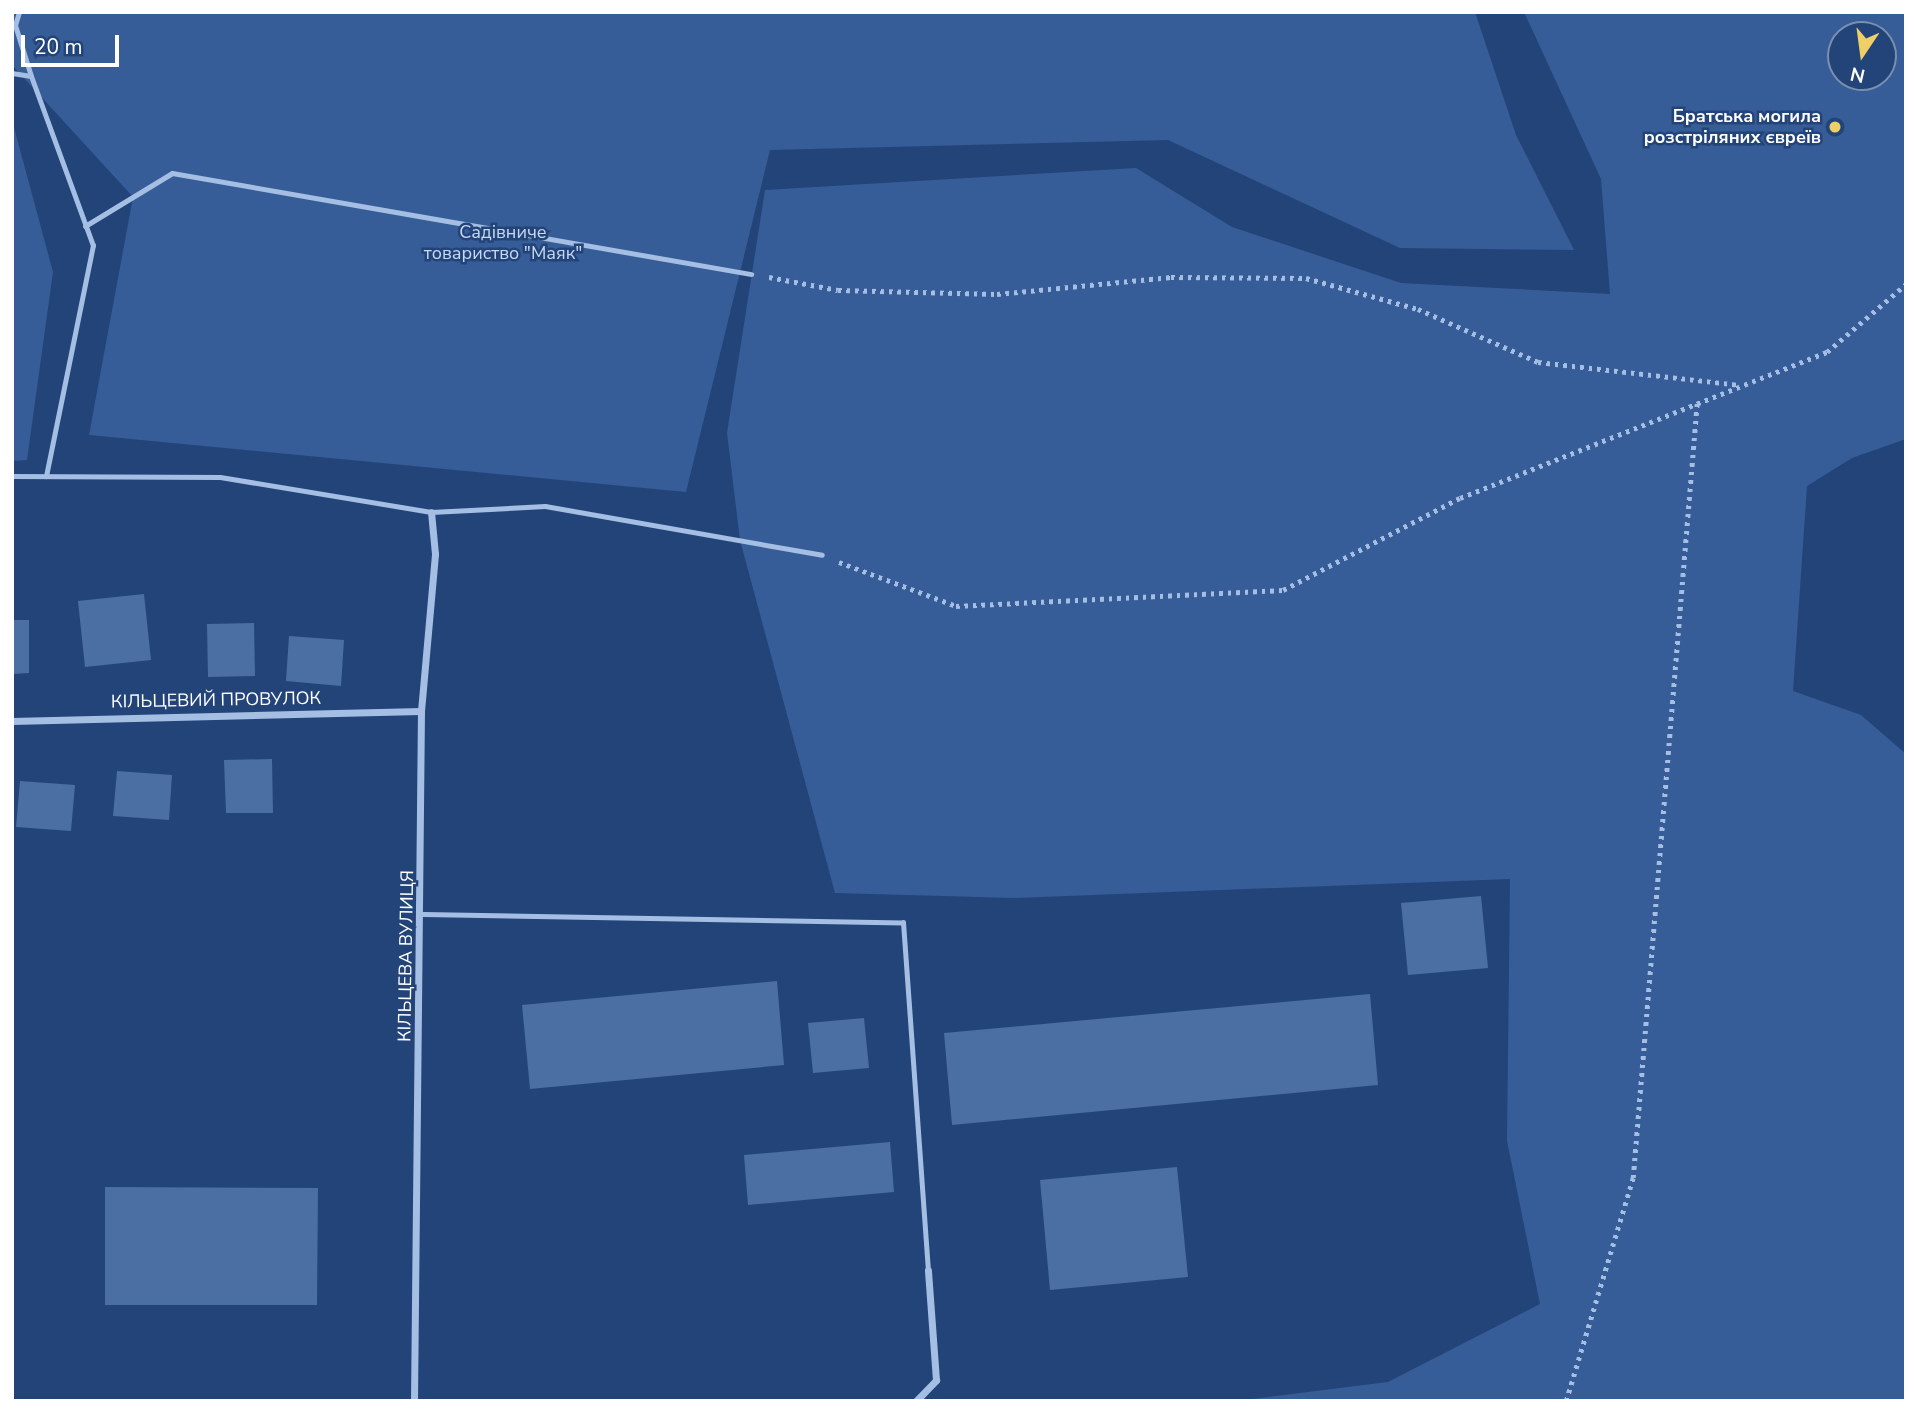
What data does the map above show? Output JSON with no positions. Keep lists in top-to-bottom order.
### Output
{
  "streets": {
    "street": ["КІЛЬЦЕВИЙ ПРОВУЛОК", "КІЛЬЦЕВА ВУЛИЦЯ"]
  },
  "crossings": [
    ["КІЛЬЦЕВИЙ ПРОВУЛОК", "КІЛЬЦЕВА ВУЛИЦЯ"]
  ],
  "parks": ["Садівниче товариство \"Маяк\""],
  "places": ["Братська могила розстріляних євреїв"],
  "scale_bar": "20 m",
  "north": "bottom"
}
